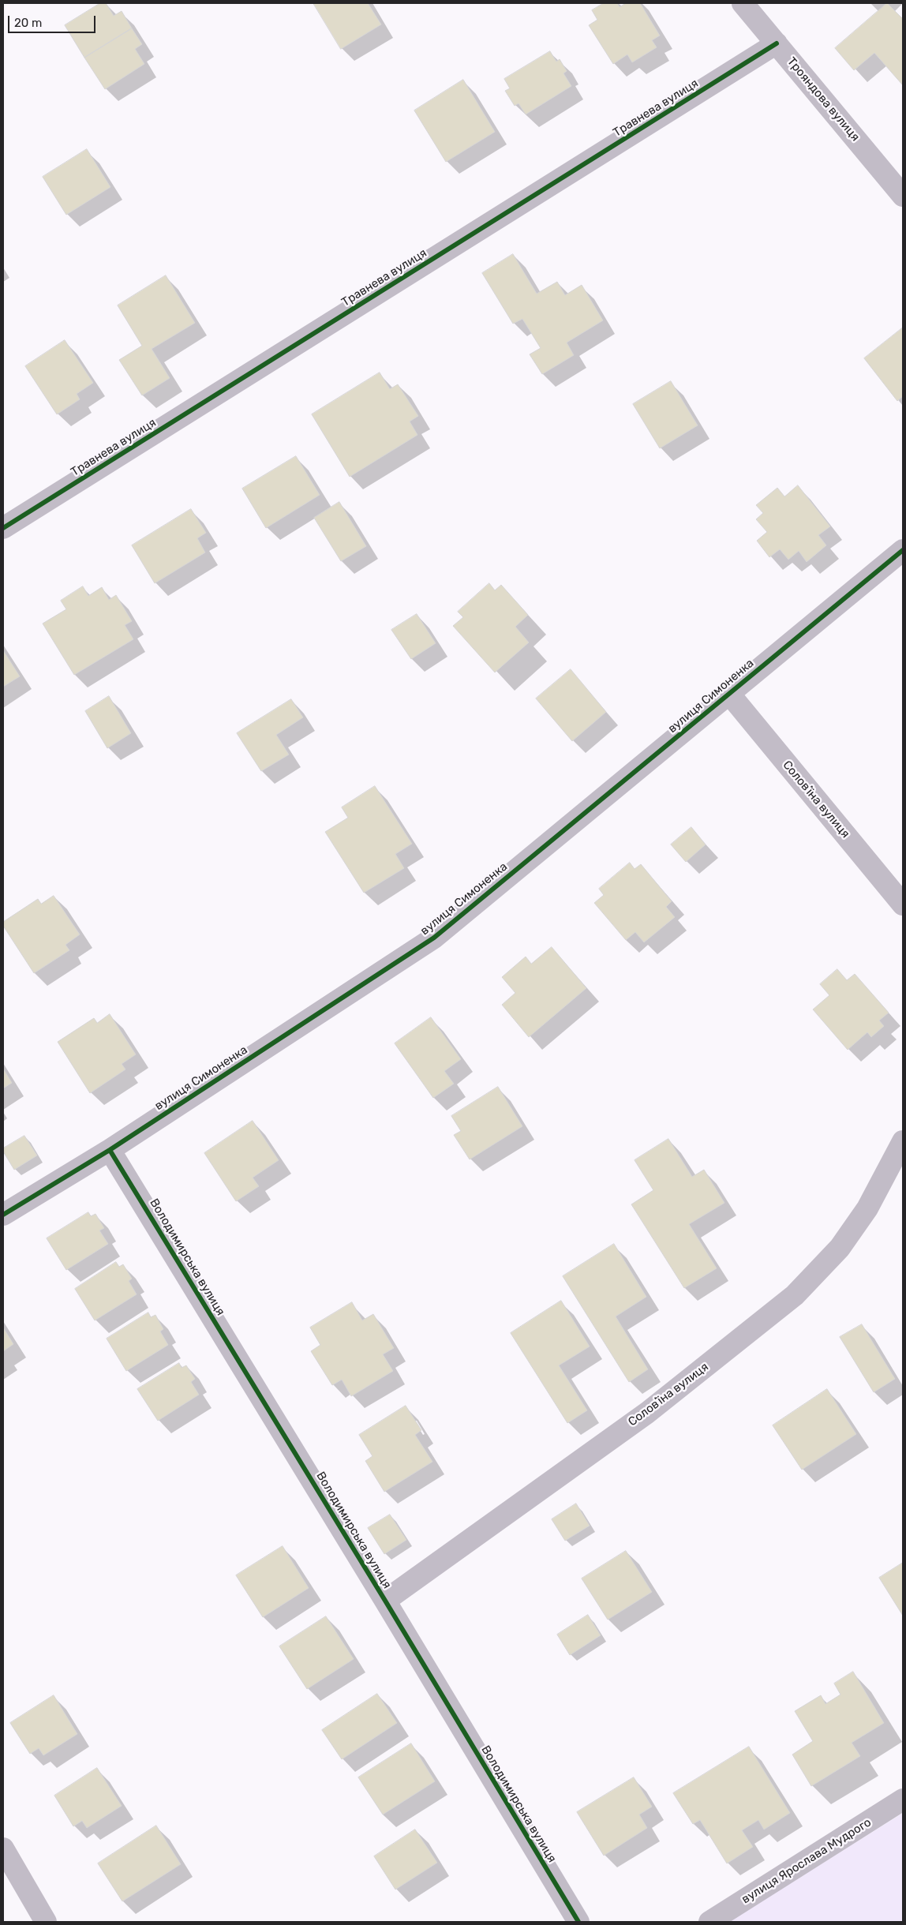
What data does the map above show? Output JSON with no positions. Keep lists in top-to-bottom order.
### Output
{
  "streets": {
    "street": [
      "Трояндова вулиця",
      "Травнева вулиця",
      "вулиця Симоненка",
      "Соловʼїна вулиця",
      "Володимирська вулиця",
      "вулиця Ярослава Мудрого"
    ]
  },
  "crossings": [
    ["Трояндова вулиця", "Травнева вулиця"],
    ["вулиця Симоненка", "Соловʼїна вулиця"],
    ["вулиця Симоненка", "Володимирська вулиця"],
    ["Соловʼїна вулиця", "Володимирська вулиця"]
  ],
  "scale_bar": "20 m"
}
